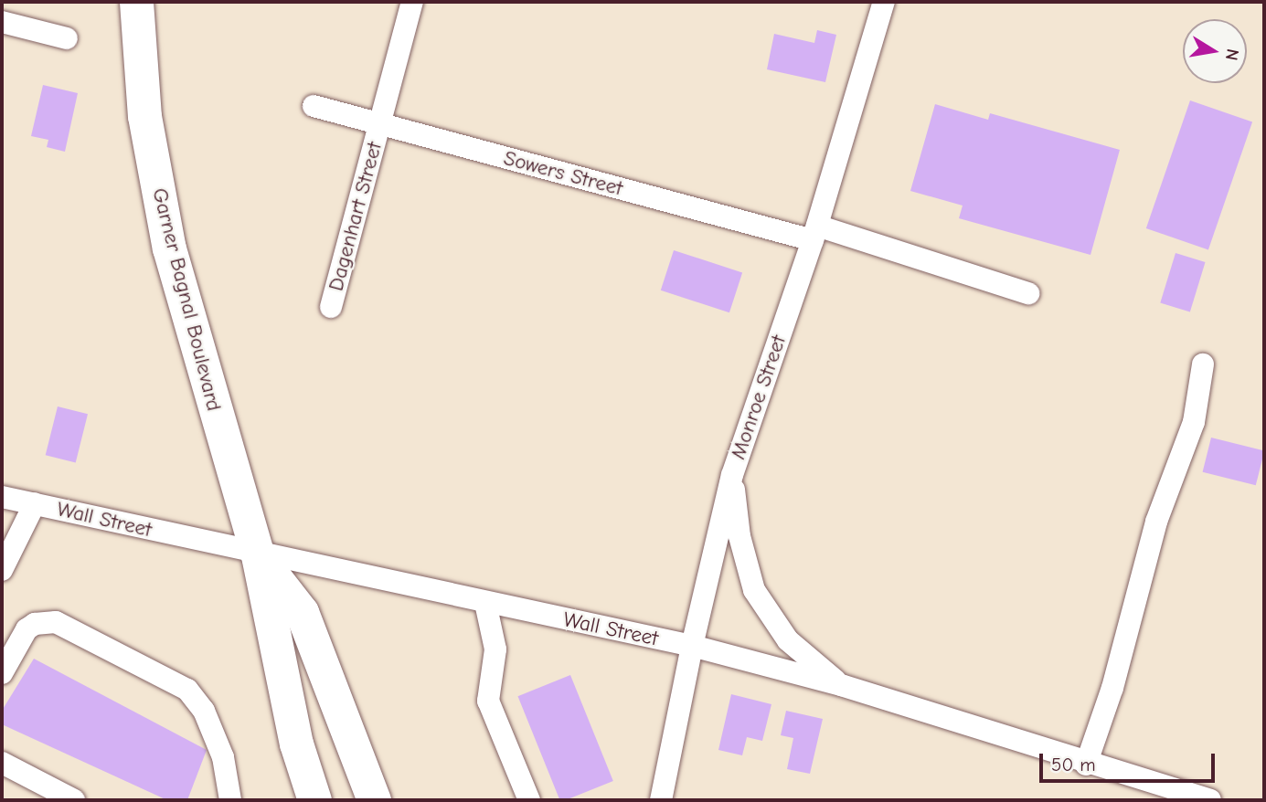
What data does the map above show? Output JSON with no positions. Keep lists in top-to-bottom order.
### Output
{
  "streets": {
    "highway": ["Garner Bagnal Boulevard"],
    "street": [
      "Sowers Street",
      "Dagenhart Street",
      "Monroe Street",
      "Wall Street"
    ]
  },
  "crossings": [
    ["Sowers Street", "Dagenhart Street"],
    ["Sowers Street", "Monroe Street"],
    ["Garner Bagnal Boulevard", "Wall Street"],
    ["Monroe Street", "Wall Street"]
  ],
  "scale_bar": "50 m",
  "north": "right"
}
